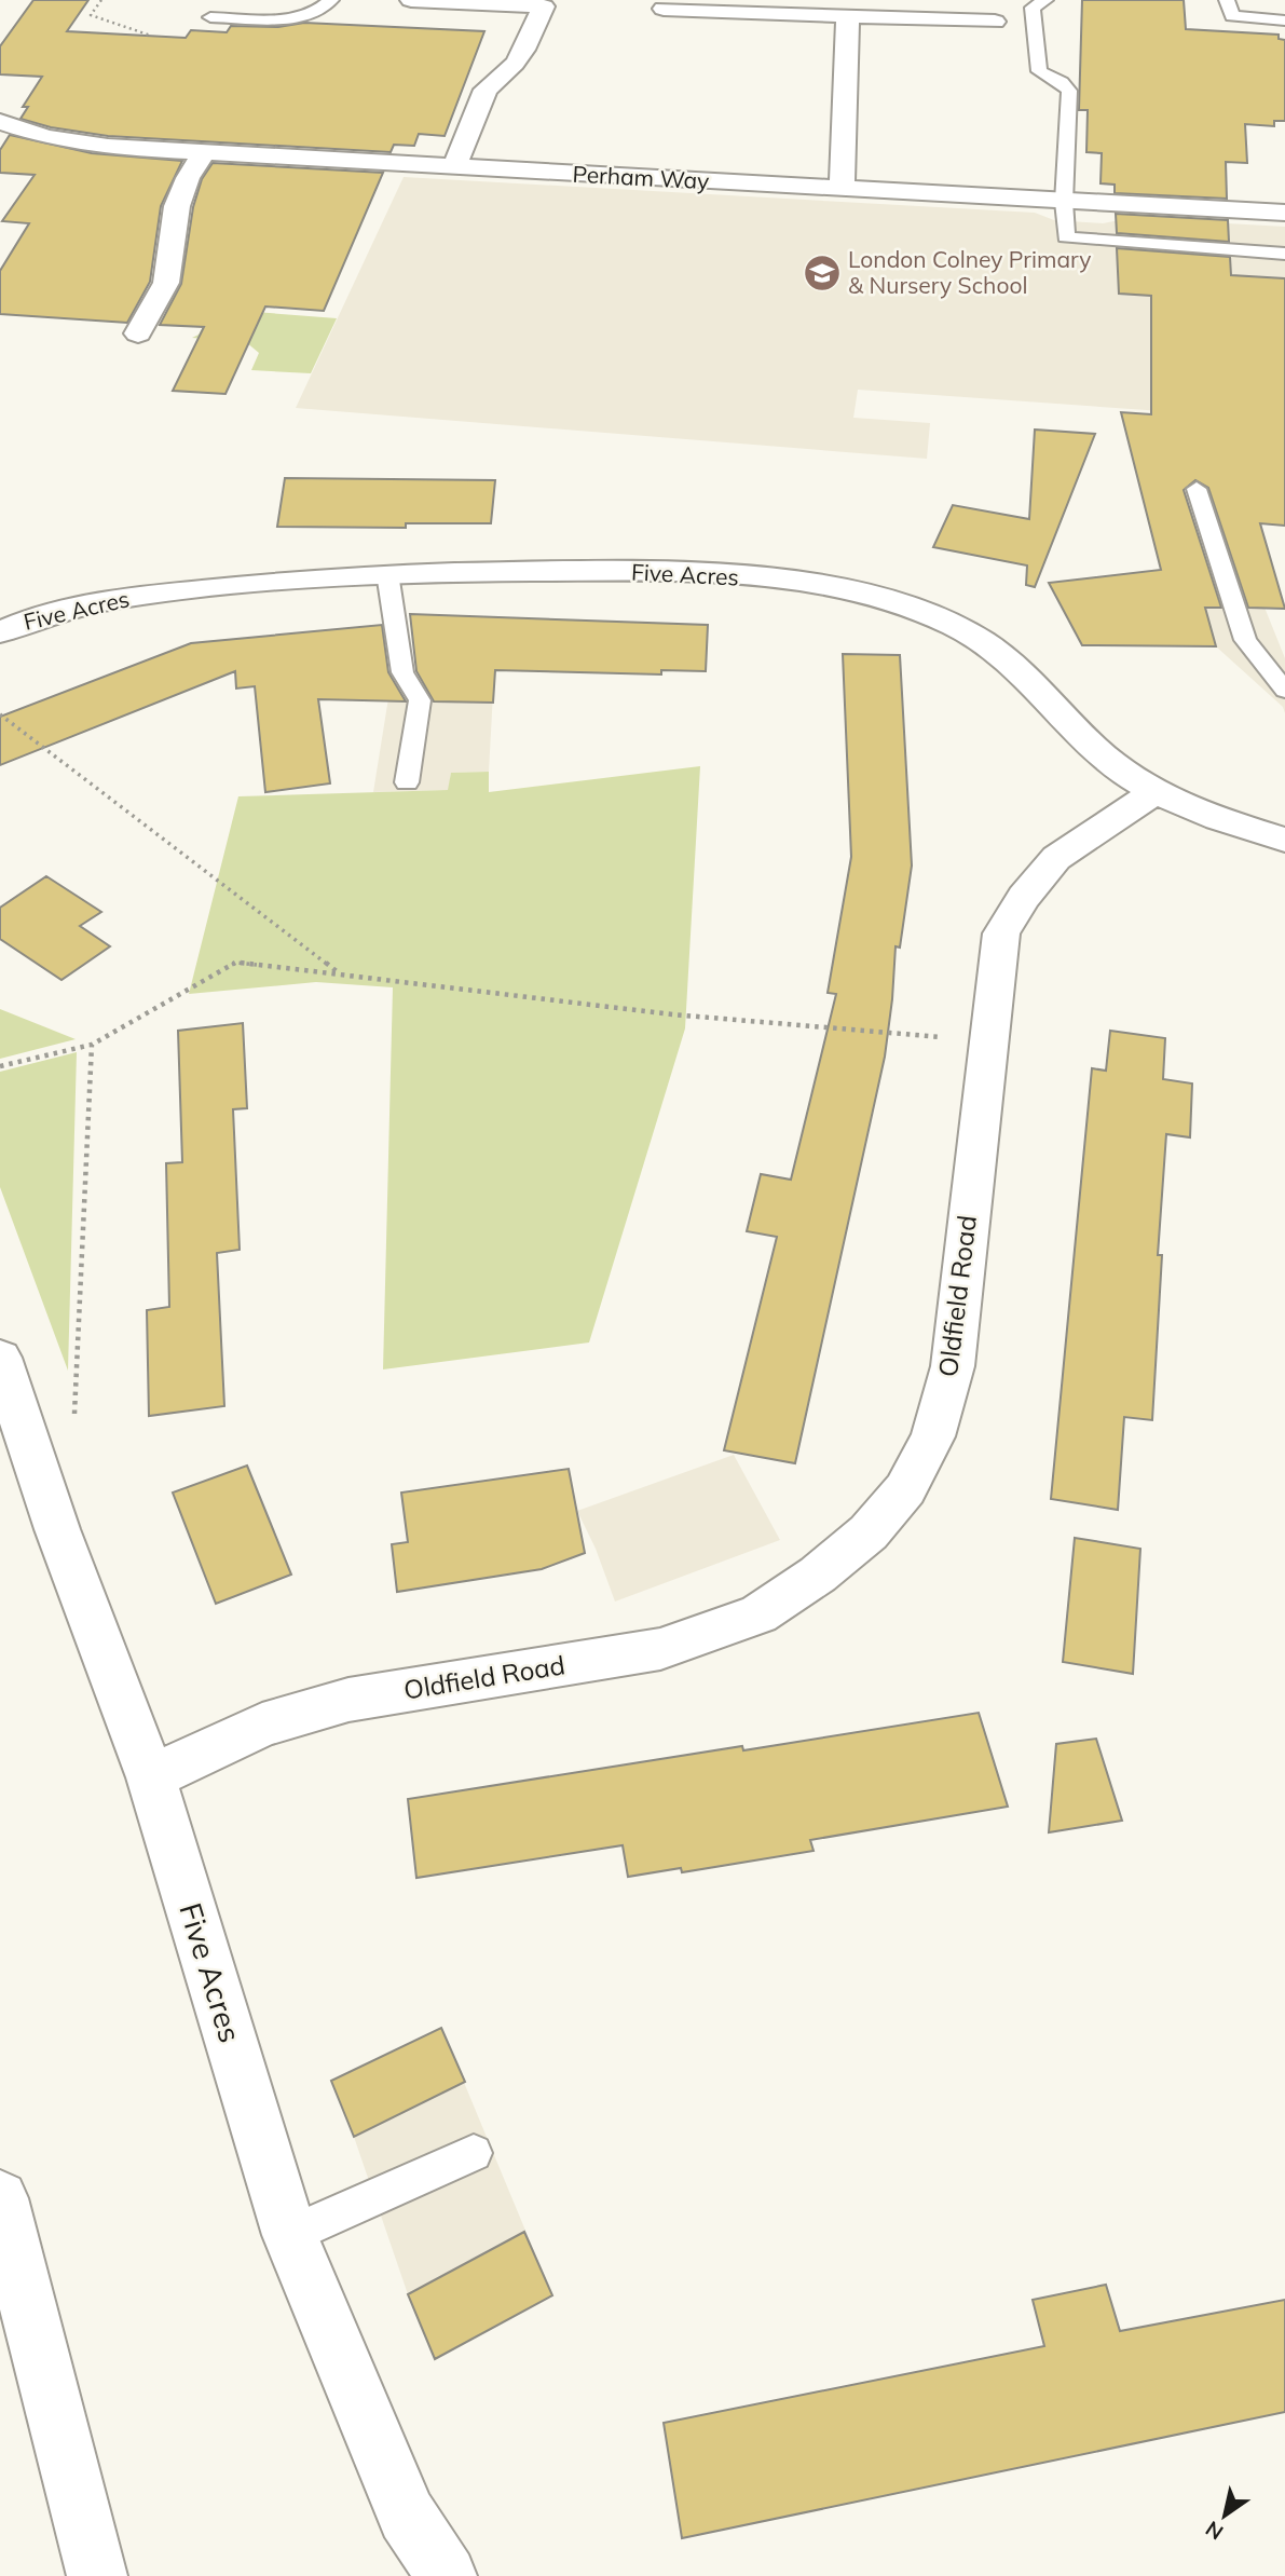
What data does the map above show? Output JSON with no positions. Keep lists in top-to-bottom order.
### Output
{
  "streets": {
    "street": ["Perham Way", "Five Acres", "Oldfield Road"]
  },
  "crossings": [
    ["Five Acres", "Oldfield Road"]
  ],
  "places": {
    "school or university": ["London Colney Primary & Nursery School"]
  },
  "north": "bottom left"
}
